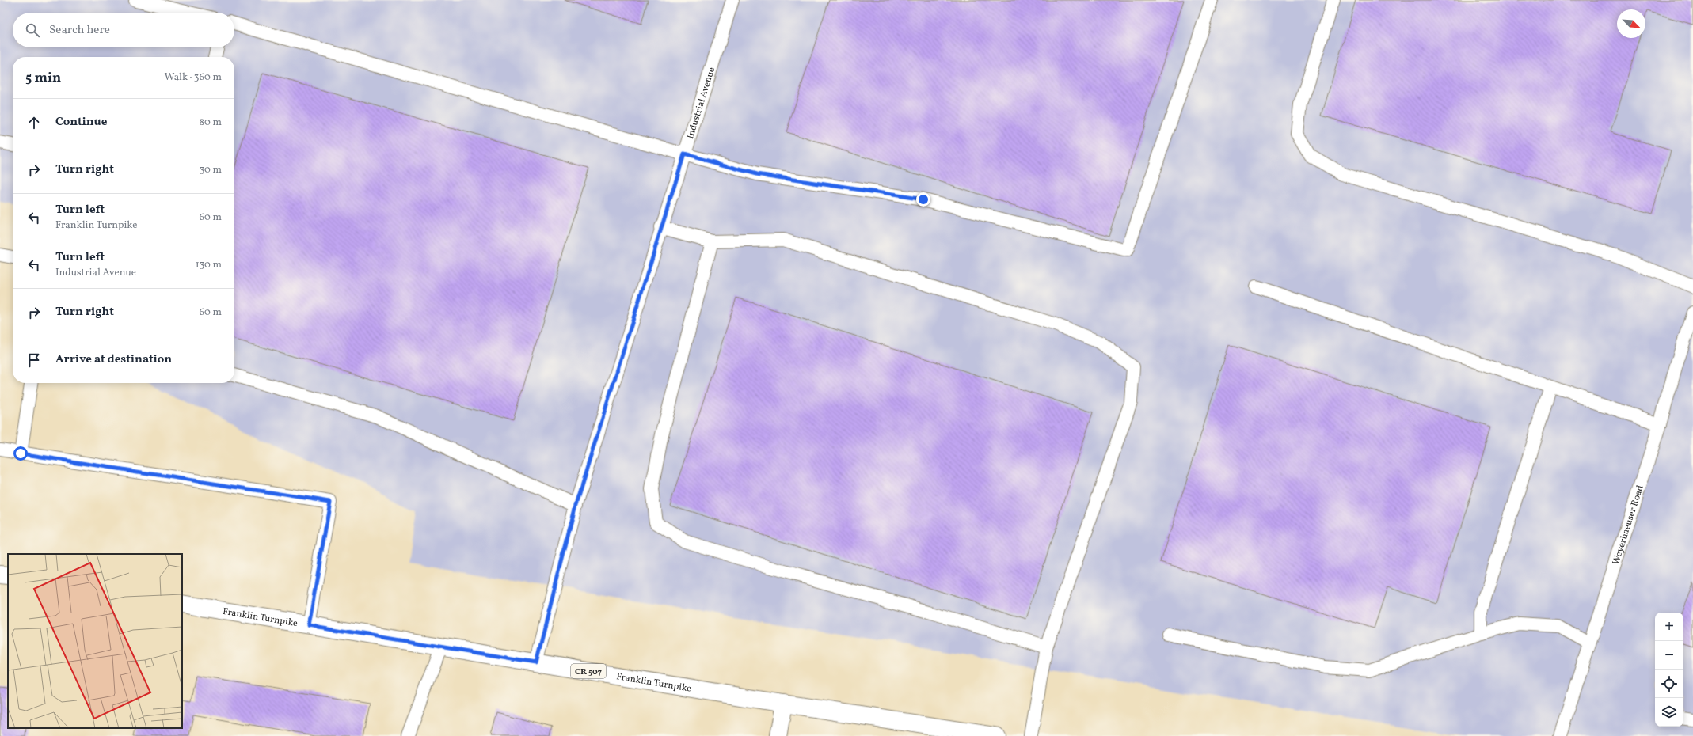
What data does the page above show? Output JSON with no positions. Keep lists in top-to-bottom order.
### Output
{
  "streets": {
    "main road": ["Franklin Turnpike", "CR 507"],
    "lane": ["Industrial Avenue", "Weyerhaeuser Road"]
  },
  "crossings": [
    ["Industrial Avenue", "Franklin Turnpike"]
  ],
  "north": "bottom right",
  "page": {
    "search": "Search here",
    "heading": ["5 min", "Walk · 360 m"],
    "list": [
      ["Continue", "80 m"],
      ["Turn right", "30 m"],
      ["Turn left", "Franklin Turnpike", "60 m"],
      ["Turn left", "Industrial Avenue", "130 m"],
      ["Turn right", "60 m"],
      "Arrive at destination"
    ],
    "map_buttons": ["+", "−"]
  }
}
